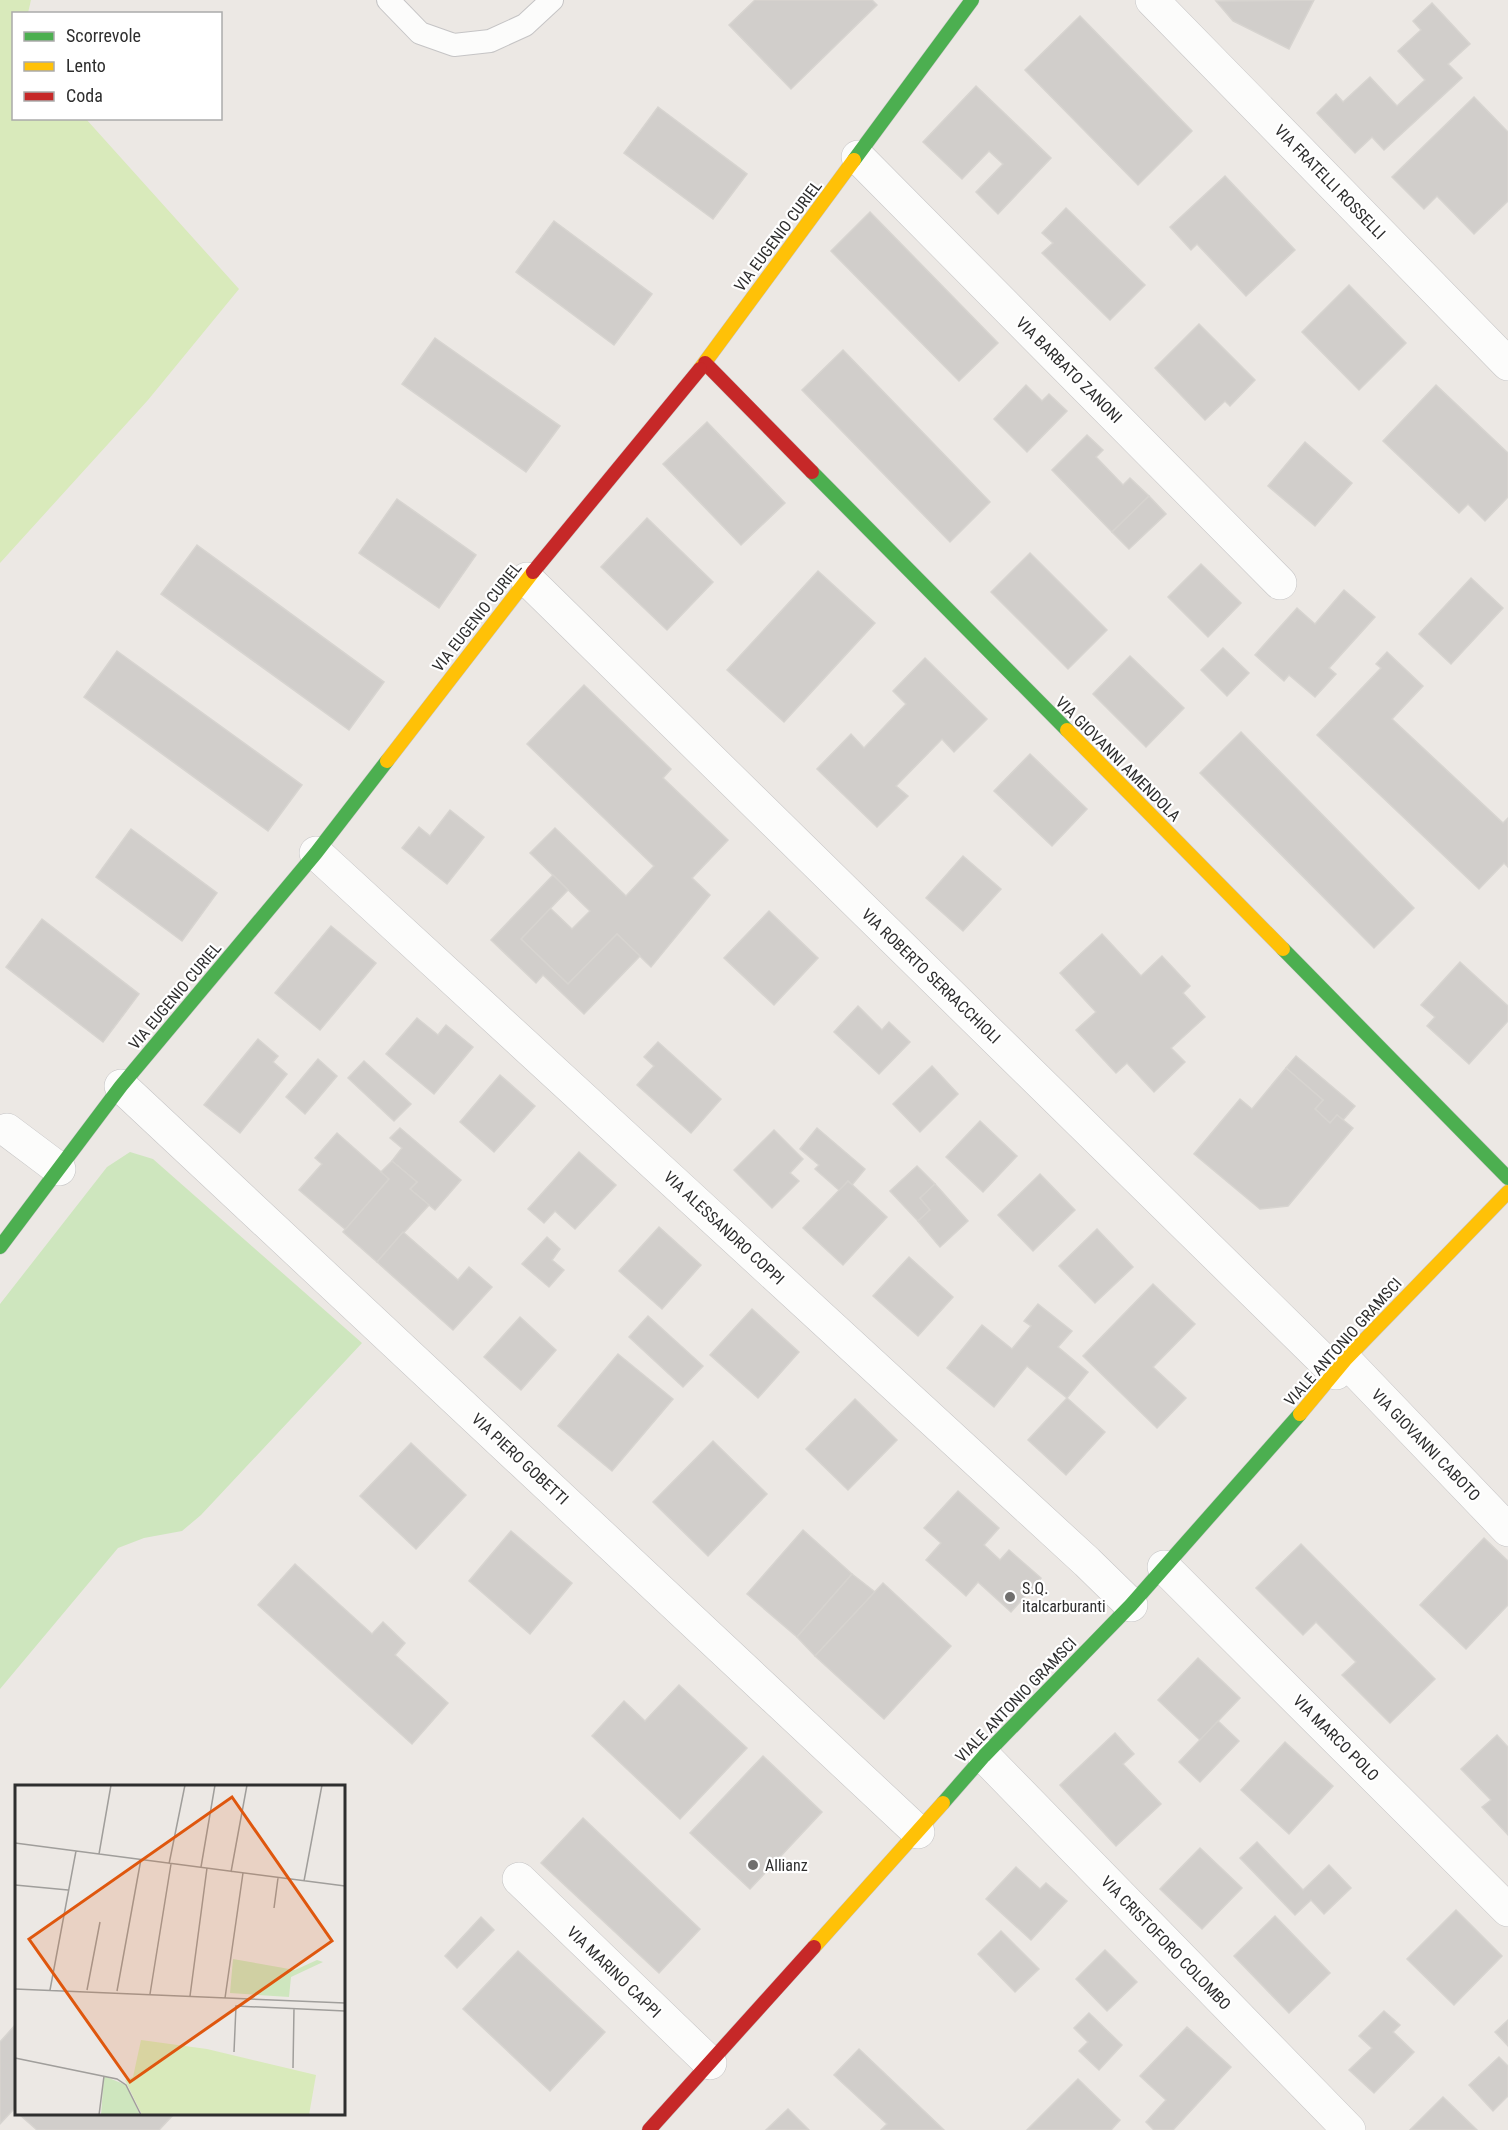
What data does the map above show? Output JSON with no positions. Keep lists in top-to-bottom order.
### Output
{
  "streets": {
    "street": [
      "VIA FRATELLI ROSSELLI",
      "VIA EUGENIO CURIEL",
      "VIA BARBATO ZANONI",
      "VIA GIOVANNI AMENDOLA",
      "VIA ROBERTO SERRACCHIOLI",
      "VIA ALESSANDRO COPPI",
      "VIALE ANTONIO GRAMSCI",
      "VIA GIOVANNI CABOTO",
      "VIA PIERO GOBETTI",
      "VIA MARCO POLO",
      "VIA CRISTOFORO COLOMBO",
      "VIA MARINO CAPPI"
    ]
  },
  "crossings": [
    ["VIA EUGENIO CURIEL", "VIA BARBATO ZANONI"],
    ["VIA EUGENIO CURIEL", "VIA GIOVANNI AMENDOLA"],
    ["VIA EUGENIO CURIEL", "VIA ROBERTO SERRACCHIOLI"],
    ["VIA EUGENIO CURIEL", "VIA ALESSANDRO COPPI"],
    ["VIA EUGENIO CURIEL", "VIA PIERO GOBETTI"],
    ["VIA ROBERTO SERRACCHIOLI", "VIALE ANTONIO GRAMSCI"],
    ["VIA ROBERTO SERRACCHIOLI", "VIA GIOVANNI CABOTO"],
    ["VIA ALESSANDRO COPPI", "VIALE ANTONIO GRAMSCI"],
    ["VIALE ANTONIO GRAMSCI", "VIA GIOVANNI CABOTO"],
    ["VIALE ANTONIO GRAMSCI", "VIA PIERO GOBETTI"],
    ["VIALE ANTONIO GRAMSCI", "VIA MARCO POLO"],
    ["VIALE ANTONIO GRAMSCI", "VIA CRISTOFORO COLOMBO"],
    ["VIALE ANTONIO GRAMSCI", "VIA MARINO CAPPI"]
  ],
  "places": ["S.Q. italcarburanti", "Allianz"],
  "legend": ["Scorrevole", "Lento", "Coda"]
}
